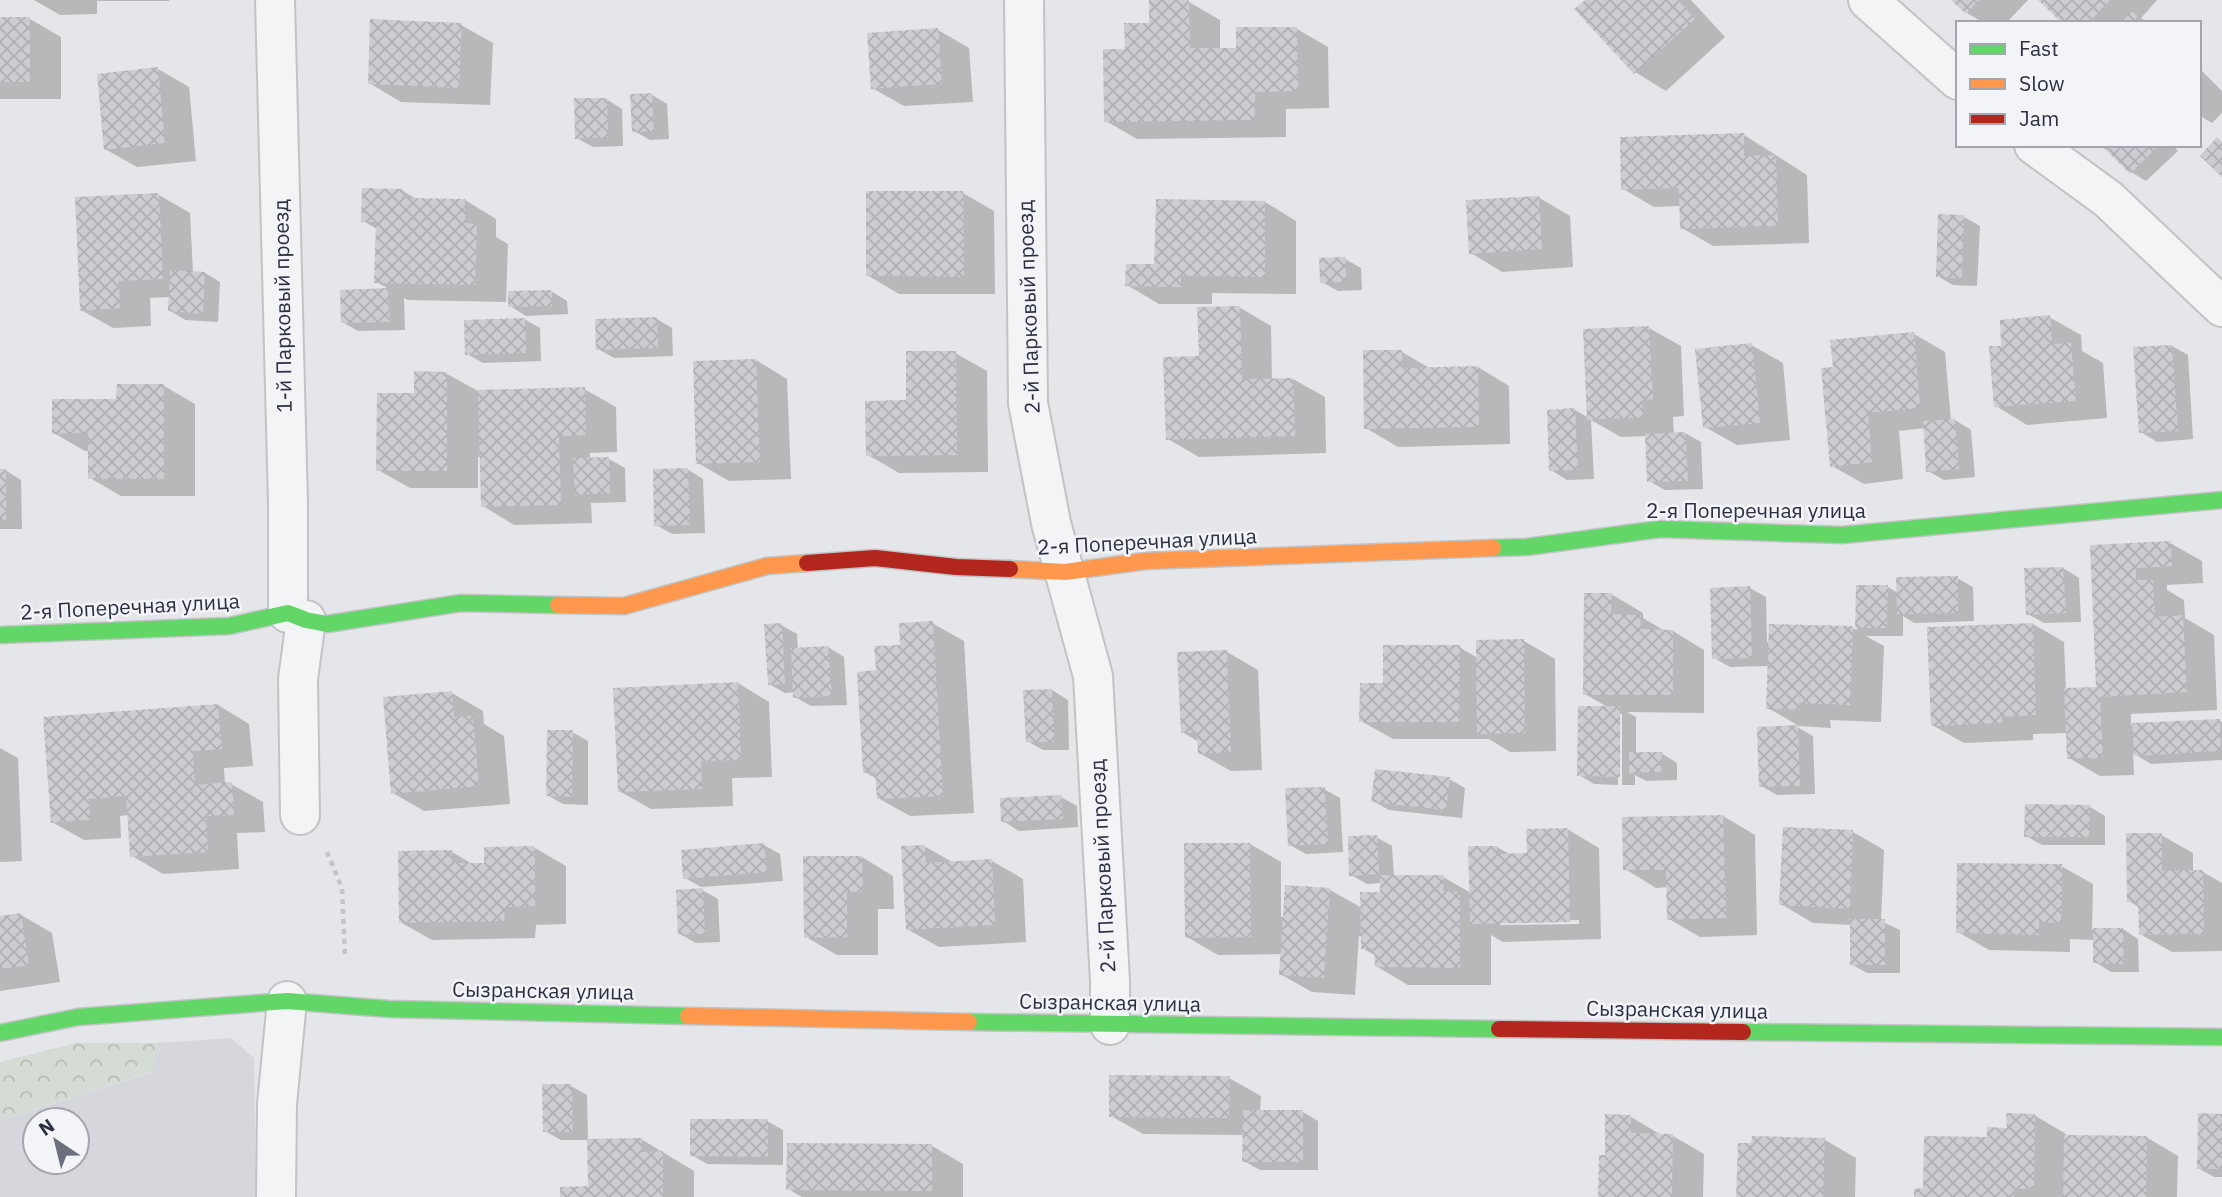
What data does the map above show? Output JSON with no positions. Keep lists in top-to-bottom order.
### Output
{
  "streets": {
    "street": [
      "1-й Парковый проезд",
      "2-й Парковый проезд",
      "2-я Поперечная улица",
      "Сызранская улица"
    ]
  },
  "crossings": [
    ["1-й Парковый проезд", "2-я Поперечная улица"],
    ["2-й Парковый проезд", "2-я Поперечная улица"],
    ["2-й Парковый проезд", "Сызранская улица"]
  ],
  "legend": ["Fast", "Slow", "Jam"],
  "north": "top left"
}
